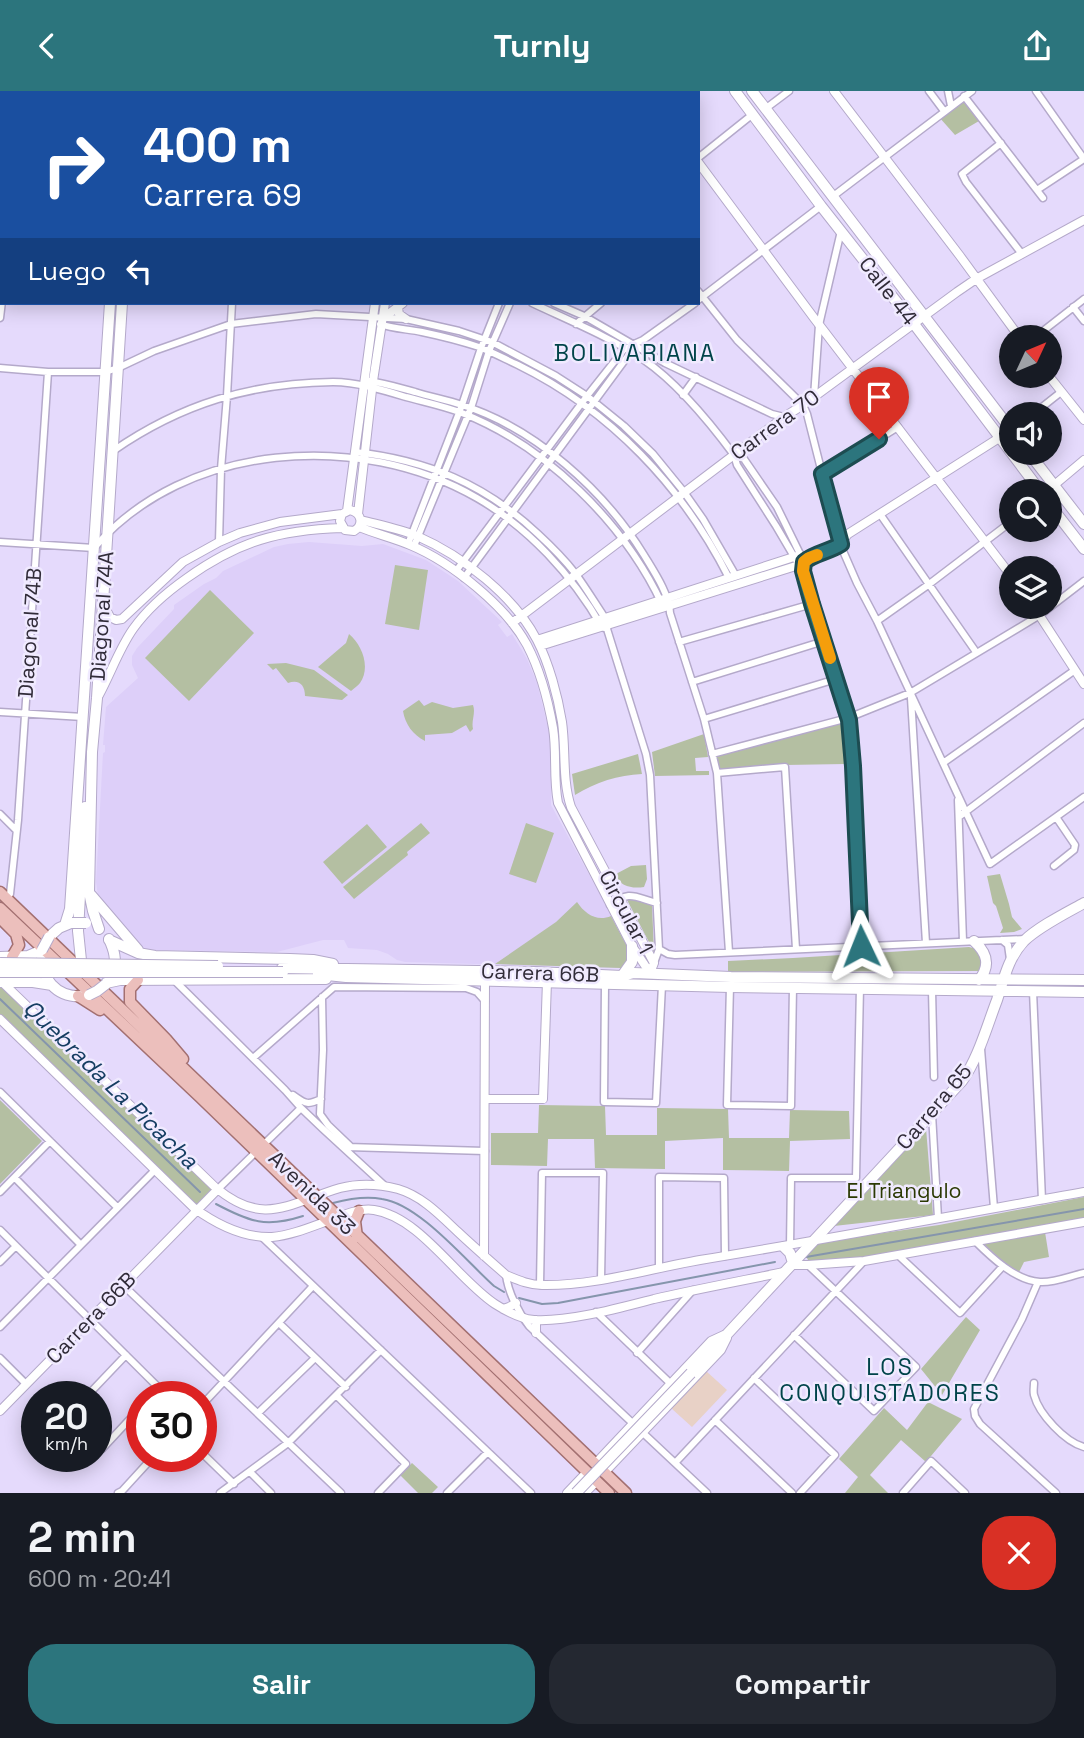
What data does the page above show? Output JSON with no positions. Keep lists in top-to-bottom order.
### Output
{
  "streets": {
    "main road": [
      "Calle 44",
      "Diagonal 74A",
      "Carrera 66B",
      "Carrera 65",
      "Avenida 33"
    ],
    "street": ["Carrera 70", "Diagonal 74B", "Circular 1"]
  },
  "crossings": [
    ["Calle 44", "Carrera 70"],
    ["Carrera 70", "Circular 1"],
    ["Diagonal 74B", "Avenida 33"],
    ["Circular 1", "Carrera 66B"],
    ["Carrera 66B", "Carrera 65"],
    ["Carrera 66B", "Avenida 33"],
    ["Carrera 65", "Avenida 33"]
  ],
  "districts": ["BOLIVARIANA", "LOS CONQUISTADORES"],
  "water": ["Quebrada La Picacha"],
  "parks": ["El Triangulo"],
  "north": "top right",
  "page": {
    "header": "Turnly",
    "turn": ["400 m", "Carrera 69"],
    "then": "Luego",
    "speed": "20 km/h",
    "limit": "30",
    "heading": ["2 min", "600 m · 20:41"],
    "buttons": ["Salir", "Compartir"]
  }
}
